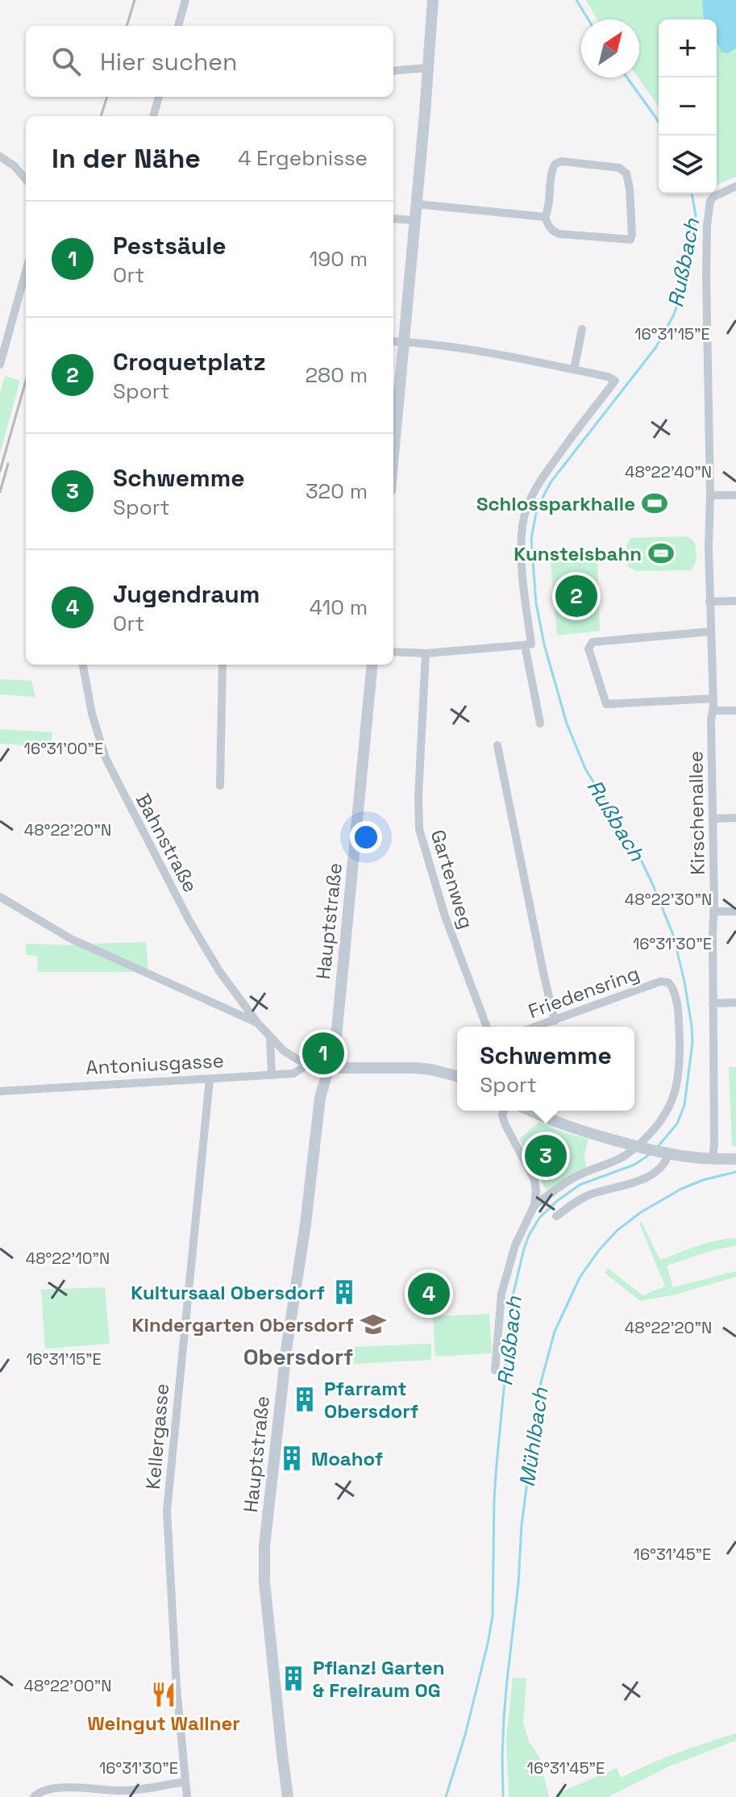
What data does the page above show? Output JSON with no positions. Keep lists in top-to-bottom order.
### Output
{
  "streets": {
    "main road": ["Hauptstraße"],
    "street": [
      "Kirschenallee",
      "Bahnstraße",
      "Gartenweg",
      "Friedensring",
      "Antoniusgasse",
      "Kellergasse"
    ]
  },
  "crossings": [
    ["Bahnstraße", "Antoniusgasse"],
    ["Antoniusgasse", "Kellergasse"]
  ],
  "districts": ["Obersdorf"],
  "water": ["Rußbach", "Mühlbach"],
  "places": {
    "sports": ["Schlossparkhalle", "Kunsteisbahn"],
    "building": [
      "Kultursaal Obersdorf",
      "Pfarramt Obersdorf",
      "Moahof",
      "Pflanz! Garten & Freiraum OG"
    ],
    "school or university": ["Kindergarten Obersdorf"],
    "restaurant": ["Weingut Wallner"]
  },
  "north": "top right",
  "page": {
    "map_buttons": ["+", "−"],
    "search": "Hier suchen",
    "heading": ["In der Nähe", "4 Ergebnisse"],
    "list": [
      {
        "mark": "1",
        "name": "Pestsäule",
        "note": "Ort",
        "value": "190 m"
      },
      {
        "mark": "2",
        "name": "Croquetplatz",
        "note": "Sport",
        "value": "280 m"
      },
      {
        "mark": "3",
        "name": "Schwemme",
        "note": "Sport",
        "value": "320 m"
      },
      {
        "mark": "4",
        "name": "Jugendraum",
        "note": "Ort",
        "value": "410 m"
      }
    ],
    "pins": [
      "2",
      "1",
      "3",
      "4"
    ],
    "popup": ["Schwemme", "Sport"]
  },
  "coordinates": [
    "16°31'15\"E",
    "48°22'40\"N",
    "16°31'00\"E",
    "48°22'20\"N",
    "48°22'30\"N",
    "16°31'30\"E",
    "48°22'10\"N",
    "16°31'45\"E",
    "48°22'00\"N"
  ]
}
